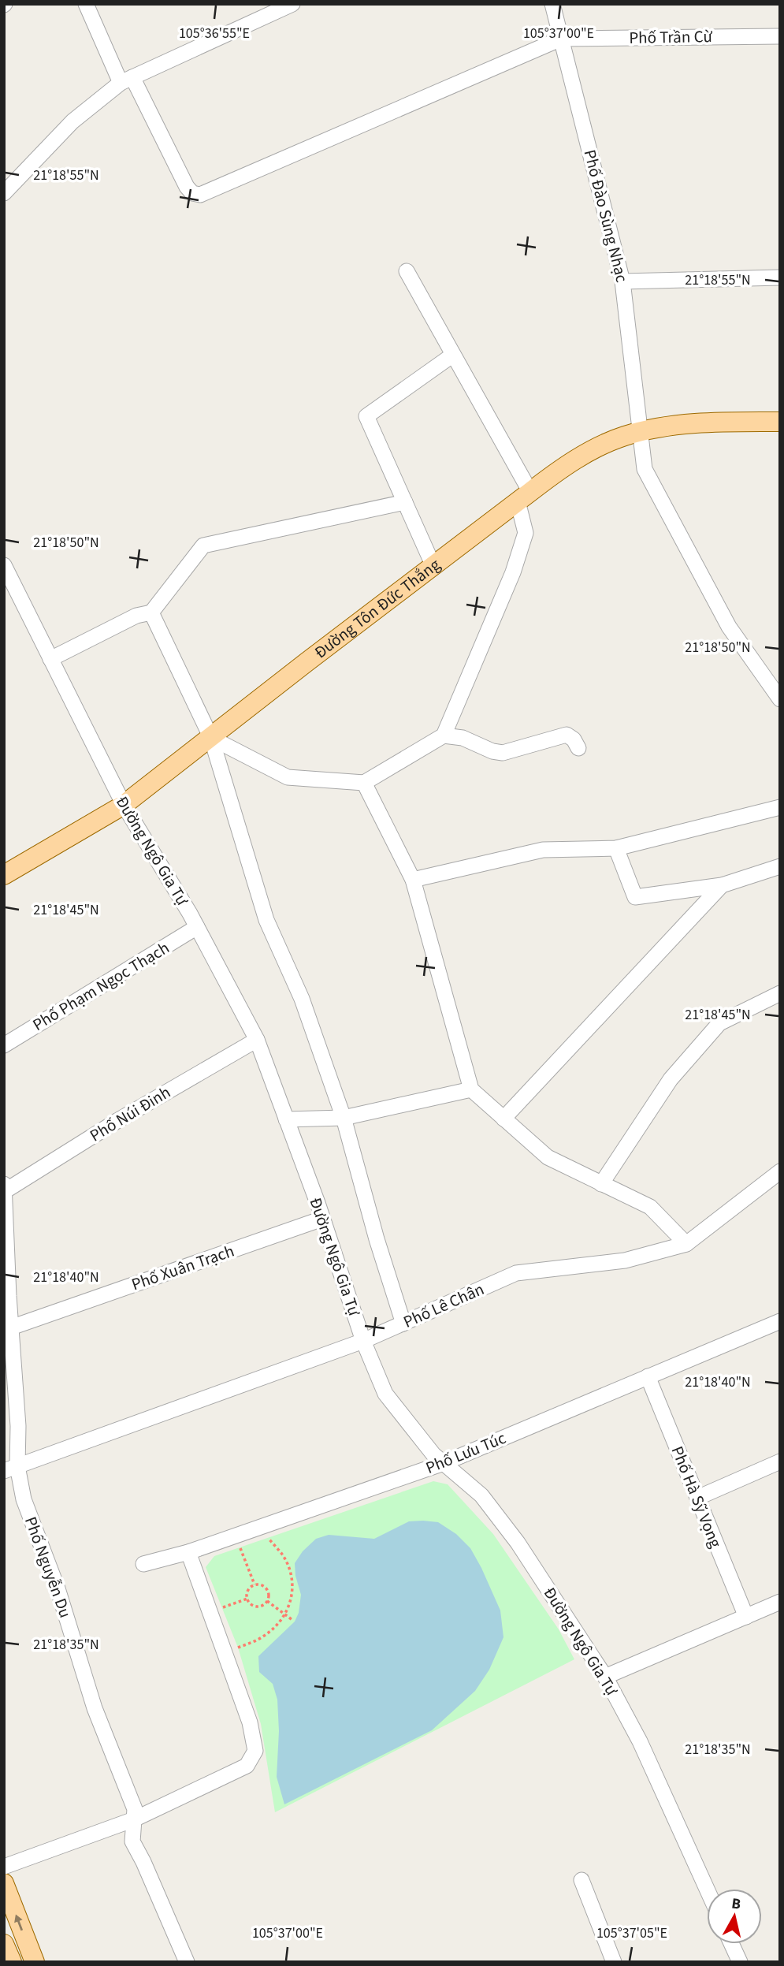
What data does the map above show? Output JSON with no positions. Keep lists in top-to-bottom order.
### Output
{
  "streets": {
    "main road": ["Đường Tôn Đức Thắng"],
    "street": [
      "Phố Trần Cừ",
      "Phố Đào Sùng Nhạc",
      "Đường Ngô Gia Tự",
      "Phố Phạm Ngọc Thạch",
      "Phố Núi Đinh",
      "Phố Xuân Trạch",
      "Phố Lê Chân",
      "Phố Lưu Túc",
      "Phố Hà Sỹ Vọng",
      "Phố Nguyễn Du"
    ]
  },
  "crossings": [
    ["Phố Trần Cừ", "Phố Đào Sùng Nhạc"],
    ["Phố Đào Sùng Nhạc", "Đường Tôn Đức Thắng"],
    ["Đường Tôn Đức Thắng", "Đường Ngô Gia Tự"],
    ["Đường Ngô Gia Tự", "Phố Phạm Ngọc Thạch"],
    ["Đường Ngô Gia Tự", "Phố Núi Đinh"],
    ["Đường Ngô Gia Tự", "Phố Xuân Trạch"],
    ["Đường Ngô Gia Tự", "Phố Lê Chân"],
    ["Đường Ngô Gia Tự", "Phố Lưu Túc"],
    ["Phố Núi Đinh", "Phố Nguyễn Du"],
    ["Phố Xuân Trạch", "Phố Nguyễn Du"],
    ["Phố Lê Chân", "Phố Nguyễn Du"],
    ["Phố Lưu Túc", "Phố Hà Sỹ Vọng"]
  ],
  "north": "top",
  "coordinates": [
    "105°36'55\"E",
    "105°37'00\"E",
    "21°18'55\"N",
    "21°18'50\"N",
    "21°18'45\"N",
    "21°18'40\"N",
    "21°18'35\"N",
    "105°37'05\"E"
  ]
}
